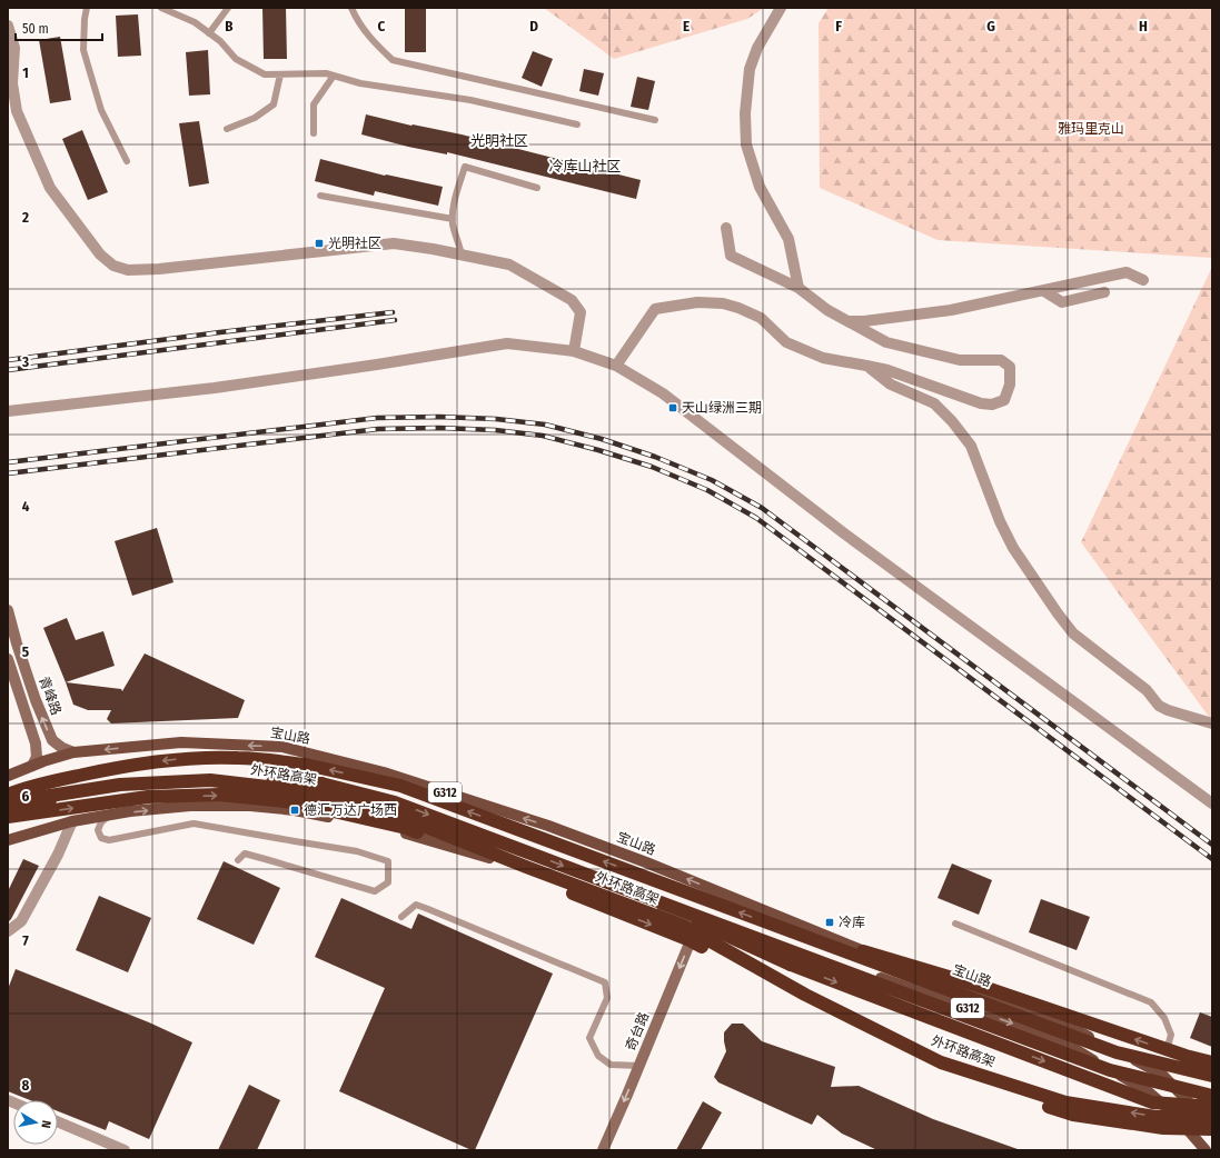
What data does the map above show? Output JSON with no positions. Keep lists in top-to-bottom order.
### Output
{
  "streets": {
    "highway": ["外环路高架"],
    "main road": [
      "青峰路",
      "宝山路",
      "G312",
      "奇台路"
    ]
  },
  "crossings": [
    ["青峰路", "宝山路"],
    ["G312", "奇台路"]
  ],
  "one_way": ["奇台路"],
  "districts": ["光明社区", "冷库山社区"],
  "parks": ["雅玛里克山"],
  "places": {
    "transit": [
      "光明社区",
      "天山绿洲三期",
      "德汇万达广场西",
      "冷库"
    ]
  },
  "scale_bar": "50 m",
  "north": "right",
  "grid": {
    "columns": [
      "B",
      "C",
      "D",
      "E",
      "F",
      "G",
      "H"
    ],
    "rows": [
      "1",
      "2",
      "3",
      "4",
      "5",
      "6",
      "7",
      "8"
    ]
  }
}
